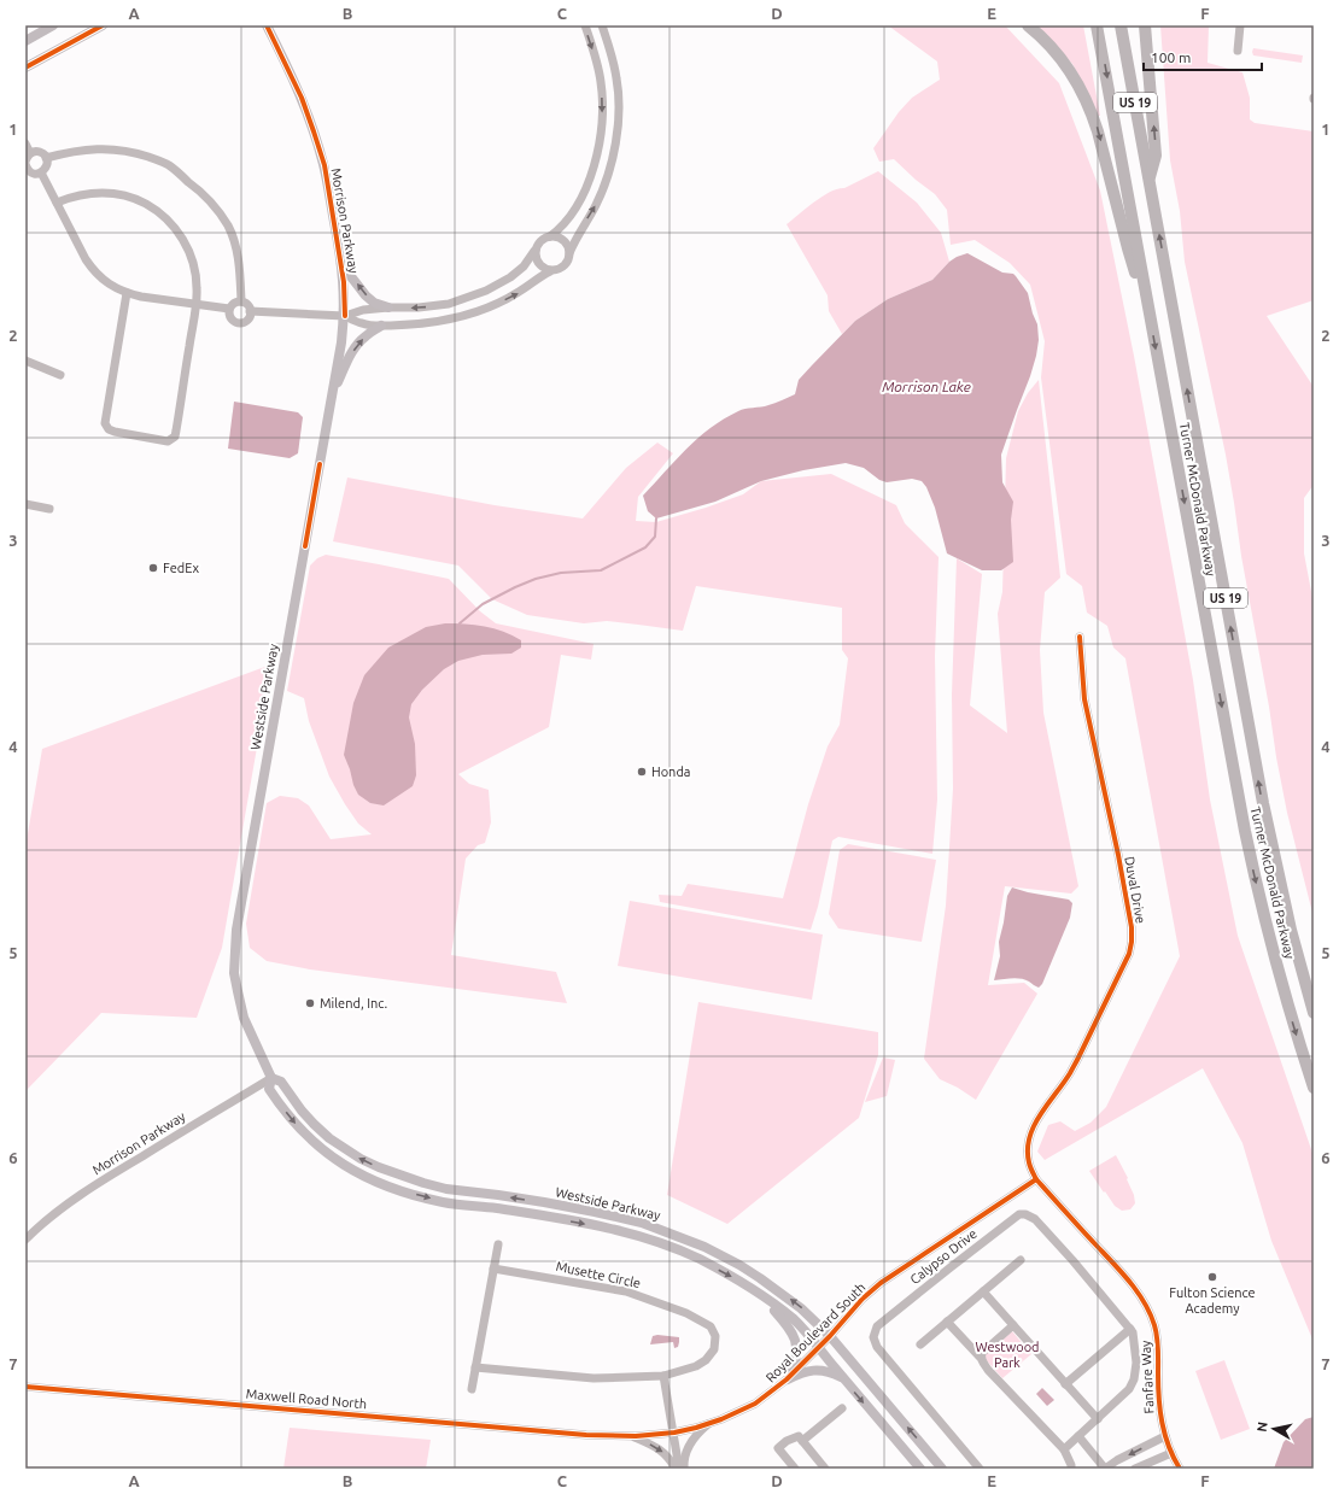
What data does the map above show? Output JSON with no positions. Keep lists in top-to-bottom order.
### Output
{
  "streets": {
    "highway": ["US 19", "Turner McDonald Parkway"],
    "main road": ["Morrison Parkway", "Westside Parkway"],
    "street": [
      "Duval Drive",
      "Calypso Drive",
      "Musette Circle",
      "Royal Boulevard South",
      "Fanfare Way",
      "Maxwell Road North"
    ]
  },
  "crossings": [
    ["Morrison Parkway", "Westside Parkway"],
    ["Westside Parkway", "Royal Boulevard South"],
    ["Duval Drive", "Royal Boulevard South"],
    ["Duval Drive", "Fanfare Way"],
    ["Royal Boulevard South", "Fanfare Way"],
    ["Royal Boulevard South", "Maxwell Road North"]
  ],
  "water": ["Morrison Lake"],
  "parks": ["Westwood Park"],
  "places": [
    "FedEx",
    "Honda",
    "Milend, Inc.",
    "Fulton Science Academy"
  ],
  "scale_bar": "100 m",
  "north": "left",
  "grid": {
    "columns": [
      "A",
      "B",
      "C",
      "D",
      "E",
      "F"
    ],
    "rows": [
      "1",
      "2",
      "3",
      "4",
      "5",
      "6",
      "7"
    ]
  }
}
